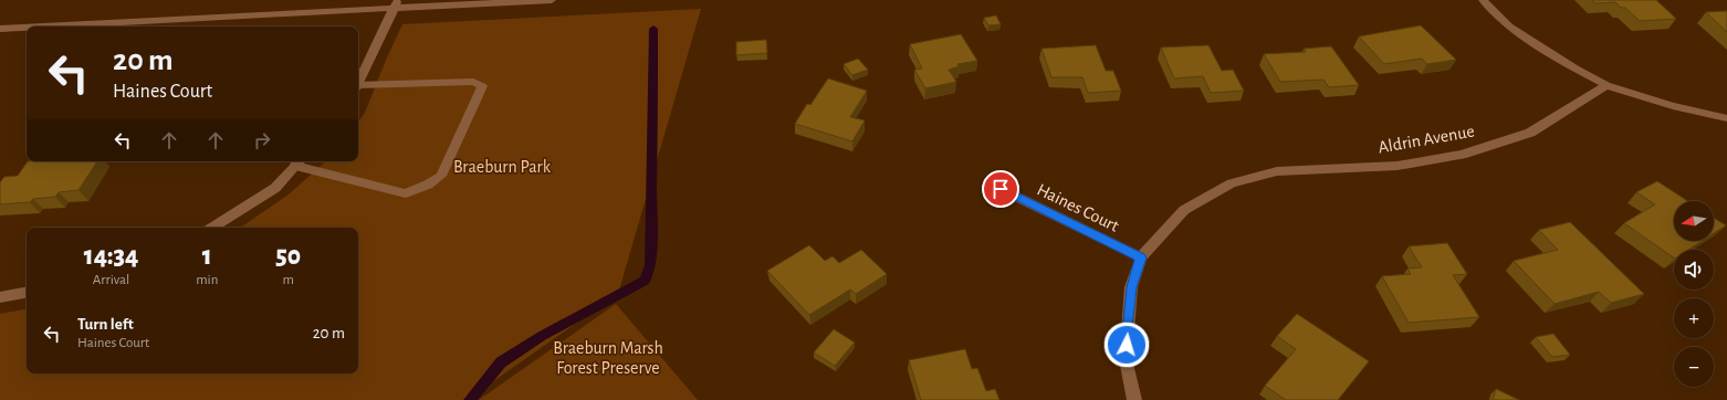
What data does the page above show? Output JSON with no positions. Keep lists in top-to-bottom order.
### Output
{
  "streets": {
    "street": ["Aldrin Avenue", "Haines Court"]
  },
  "crossings": [
    ["Aldrin Avenue", "Haines Court"]
  ],
  "parks": ["Braeburn Park", "Braeburn Marsh Forest Preserve"],
  "north": "left",
  "page": {
    "turn": ["20 m", "Haines Court"],
    "map_buttons": ["+", "−"],
    "eta": [
      "14:34",
      "Arrival",
      "1",
      "min",
      "50",
      "m"
    ],
    "list": [
      {
        "name": "Turn left",
        "note": "Haines Court",
        "value": "20 m"
      }
    ]
  }
}
